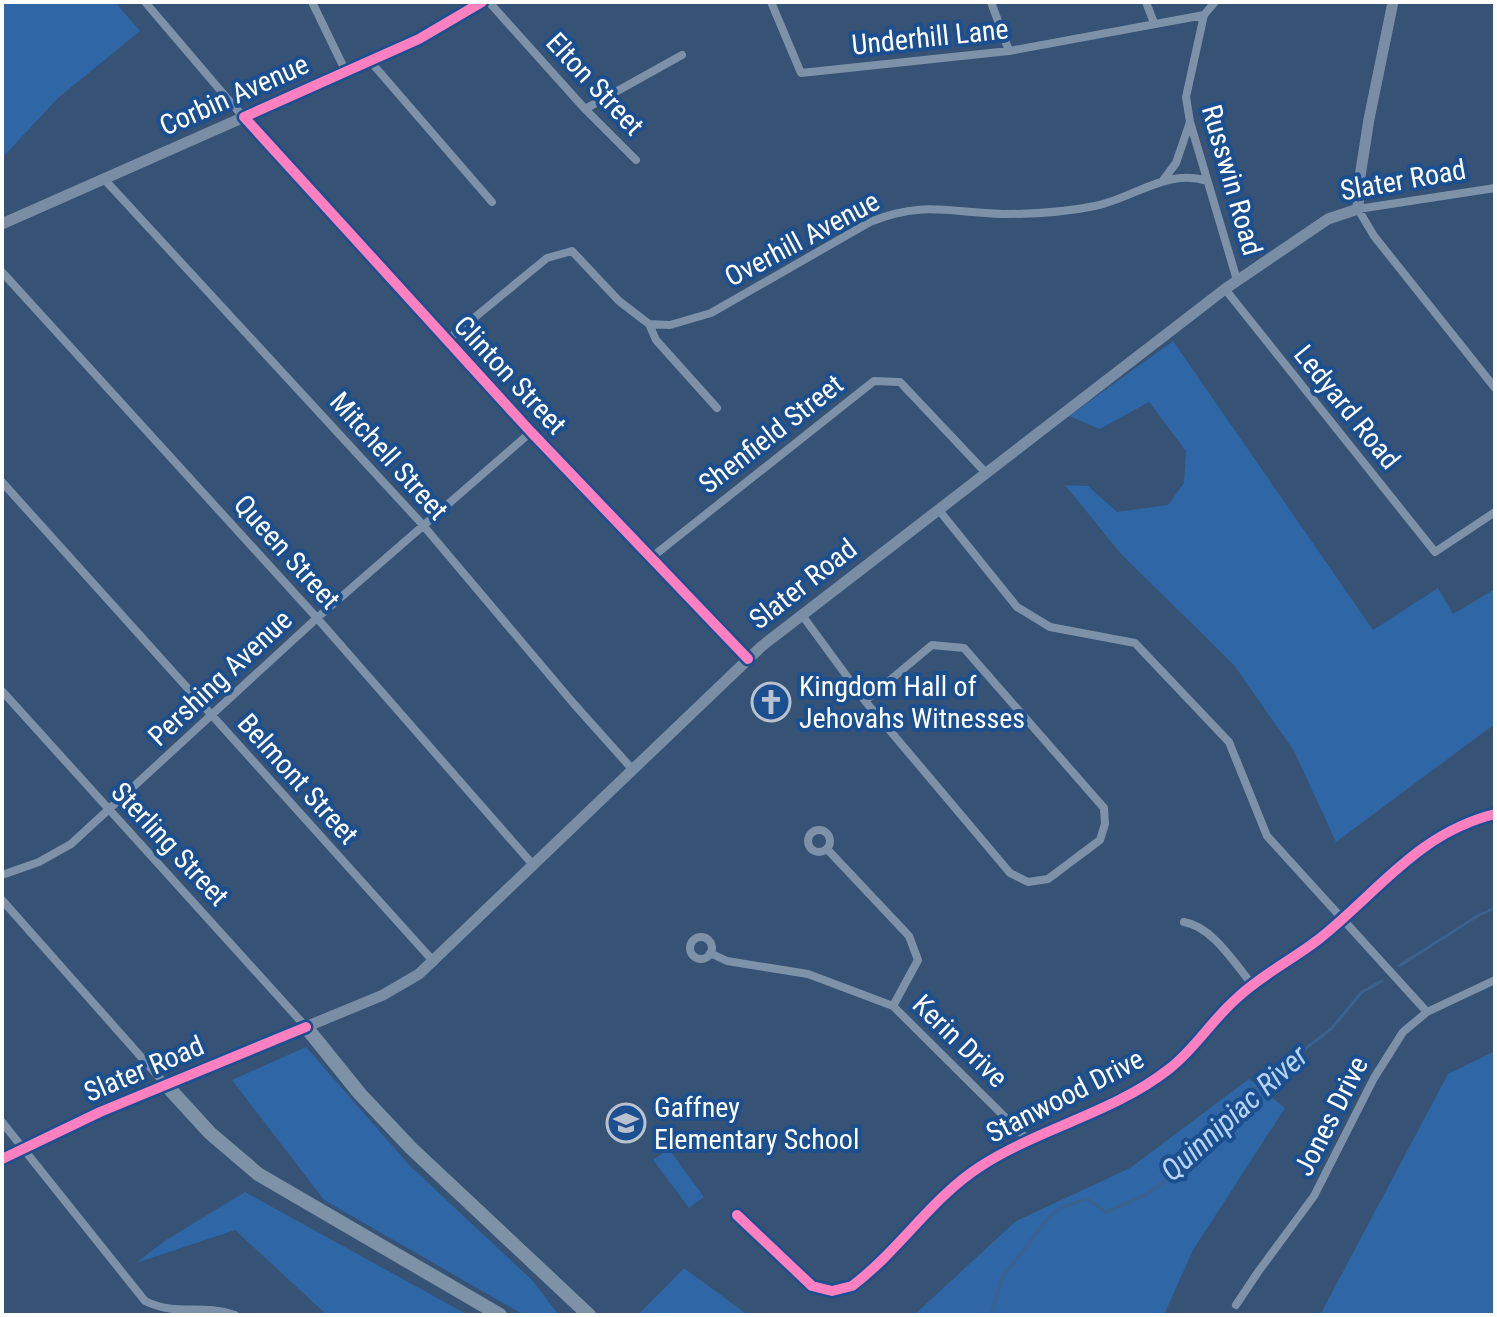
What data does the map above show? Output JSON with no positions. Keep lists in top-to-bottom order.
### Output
{
  "streets": {
    "main road": ["Corbin Avenue", "Slater Road"],
    "street": [
      "Underhill Lane",
      "Elton Street",
      "Russwin Road",
      "Overhill Avenue",
      "Clinton Street",
      "Ledyard Road",
      "Shenfield Street",
      "Mitchell Street",
      "Queen Street",
      "Pershing Avenue",
      "Belmont Street",
      "Sterling Street",
      "Kerin Drive",
      "Stanwood Drive",
      "Jones Drive"
    ]
  },
  "crossings": [
    ["Underhill Lane", "Russwin Road"],
    ["Corbin Avenue", "Clinton Street"],
    ["Corbin Avenue", "Mitchell Street"],
    ["Russwin Road", "Slater Road"],
    ["Russwin Road", "Overhill Avenue"],
    ["Slater Road", "Clinton Street"],
    ["Slater Road", "Ledyard Road"],
    ["Slater Road", "Shenfield Street"],
    ["Slater Road", "Mitchell Street"],
    ["Slater Road", "Queen Street"],
    ["Slater Road", "Belmont Street"],
    ["Slater Road", "Sterling Street"],
    ["Clinton Street", "Shenfield Street"],
    ["Clinton Street", "Pershing Avenue"],
    ["Mitchell Street", "Pershing Avenue"],
    ["Queen Street", "Pershing Avenue"],
    ["Pershing Avenue", "Belmont Street"],
    ["Pershing Avenue", "Sterling Street"],
    ["Kerin Drive", "Stanwood Drive"]
  ],
  "water": ["Quinnipiac River"],
  "places": {
    "church": ["Kingdom Hall of Jehovahs Witnesses"],
    "school or university": ["Gaffney Elementary School"]
  }
}
